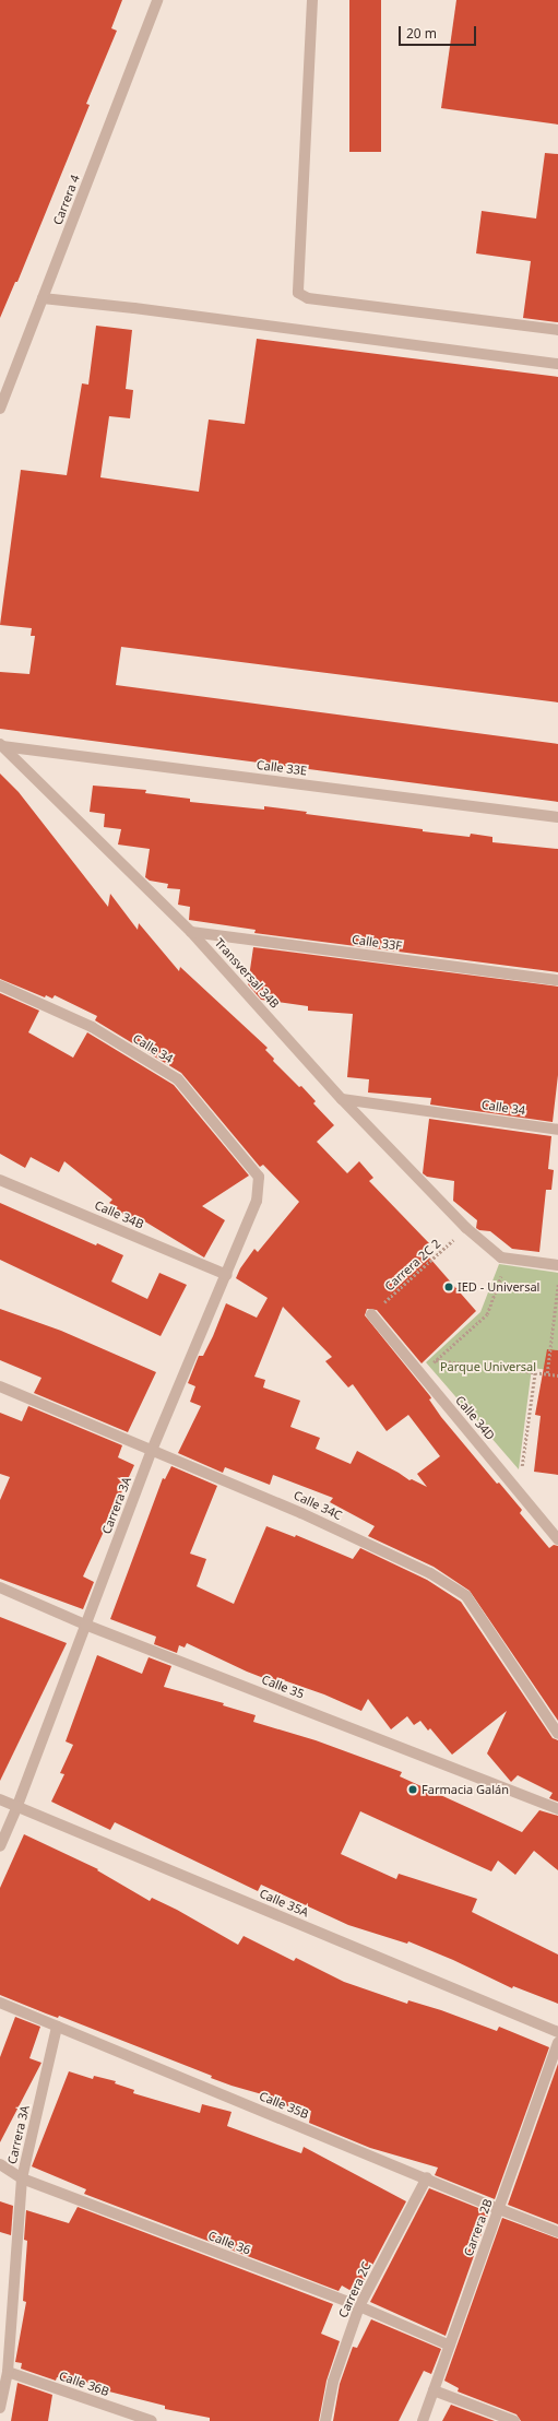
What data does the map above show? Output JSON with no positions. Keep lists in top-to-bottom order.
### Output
{
  "streets": {
    "street": [
      "Carrera 4",
      "Calle 33E",
      "Calle 33F",
      "Transversal 34B",
      "Calle 34",
      "Calle 34B",
      "Calle 34D",
      "Carrera 3A",
      "Calle 34C",
      "Calle 35",
      "Calle 35A",
      "Calle 35B",
      "Carrera 2B",
      "Calle 36",
      "Carrera 2C",
      "Calle 36B"
    ],
    "path": ["Carrera 2C 2"]
  },
  "crossings": [
    ["Calle 33E", "Transversal 34B"],
    ["Calle 33F", "Transversal 34B"],
    ["Transversal 34B", "Calle 34"],
    ["Transversal 34B", "Carrera 2C 2"],
    ["Calle 34", "Carrera 3A"],
    ["Calle 34B", "Carrera 3A"],
    ["Carrera 2C 2", "Calle 34D"],
    ["Carrera 3A", "Calle 34C"],
    ["Carrera 3A", "Calle 35"],
    ["Carrera 3A", "Calle 35A"],
    ["Carrera 3A", "Calle 35B"],
    ["Carrera 3A", "Calle 36"],
    ["Carrera 3A", "Calle 36B"],
    ["Calle 35B", "Carrera 2B"],
    ["Calle 35B", "Carrera 2C"],
    ["Carrera 2B", "Calle 36"],
    ["Calle 36", "Carrera 2C"]
  ],
  "parks": ["Parque Universal"],
  "places": ["IED - Universal", "Farmacia Galán"],
  "scale_bar": "20 m"
}
